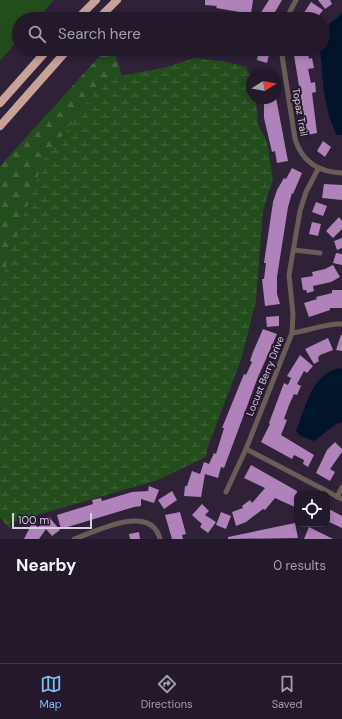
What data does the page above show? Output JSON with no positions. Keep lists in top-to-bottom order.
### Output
{
  "streets": {
    "street": ["Topaz Trail", "Locust Berry Drive"]
  },
  "crossings": [
    ["Topaz Trail", "Locust Berry Drive"]
  ],
  "scale_bar": "100 m",
  "north": "right",
  "page": {
    "search": "Search here",
    "scale": "100 m",
    "heading": ["Nearby", "0 results"],
    "nav": ["Map", "Directions", "Saved"]
  }
}
